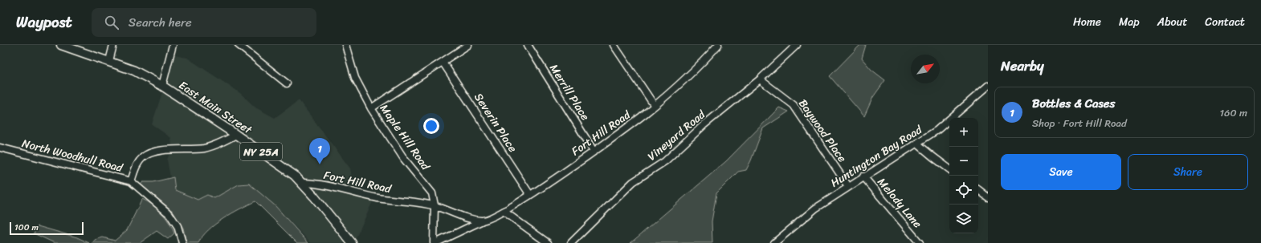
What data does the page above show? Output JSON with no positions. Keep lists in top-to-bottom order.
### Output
{
  "streets": {
    "main road": ["East Main Street", "NY 25A"],
    "street": [
      "Merrill Place",
      "Severin Place",
      "Baywood Place",
      "Fort Hill Road",
      "Vineyard Road",
      "Maple Hill Road",
      "North Woodhull Road",
      "Huntington Bay Road",
      "Melody Lane"
    ]
  },
  "crossings": [
    ["Merrill Place", "Fort Hill Road"],
    ["East Main Street", "Fort Hill Road"],
    ["East Main Street", "North Woodhull Road"],
    ["Severin Place", "Fort Hill Road"],
    ["Baywood Place", "Vineyard Road"],
    ["Baywood Place", "Huntington Bay Road"],
    ["Fort Hill Road", "Maple Hill Road"],
    ["Huntington Bay Road", "Melody Lane"]
  ],
  "scale_bar": "100 m",
  "north": "top right",
  "page": {
    "header": "Waypost",
    "search": "Search here",
    "nav": [
      "Home",
      "Map",
      "About",
      "Contact"
    ],
    "heading": "Nearby",
    "list": [
      {
        "mark": "1",
        "name": "Bottles & Cases",
        "note": "Shop · Fort Hill Road",
        "value": "160 m"
      }
    ],
    "map_buttons": ["+", "−"],
    "pins": "1",
    "buttons": ["Save", "Share"],
    "scale": "100 m"
  }
}
